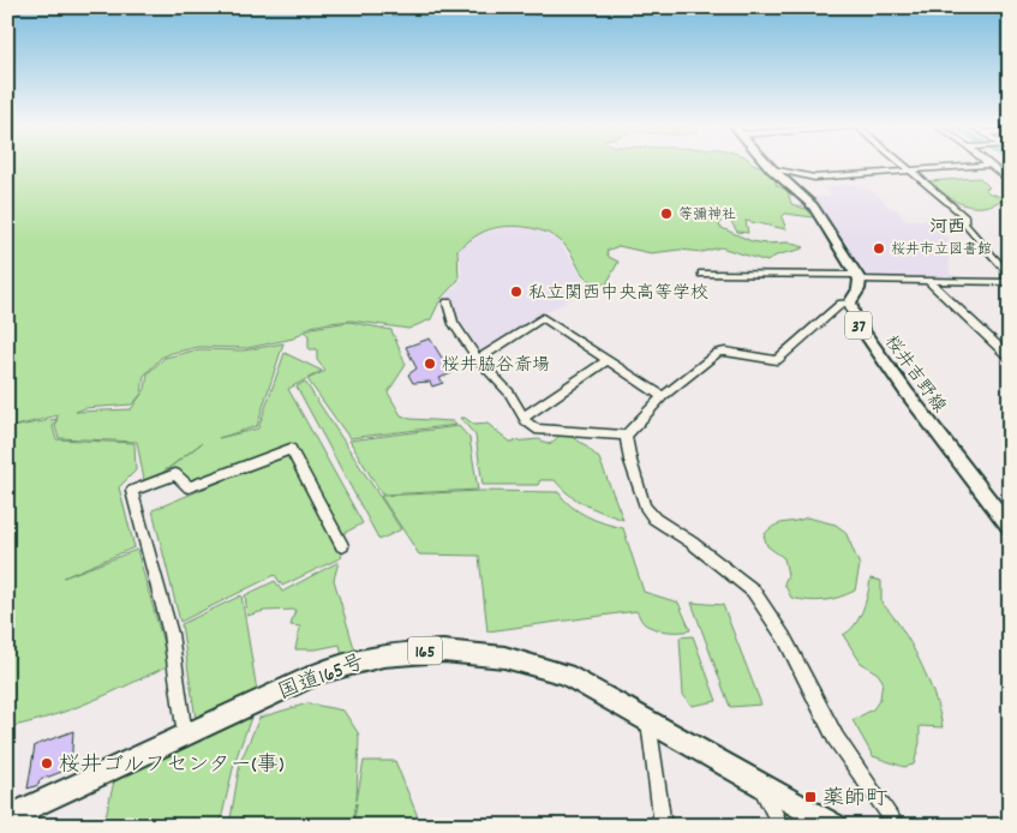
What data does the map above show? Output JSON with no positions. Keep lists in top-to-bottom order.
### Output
{
  "streets": {
    "highway": ["165", "国道165号"],
    "main road": ["37", "桜井吉野線"]
  },
  "crossings": [
    ["37", "桜井吉野線"]
  ],
  "districts": ["河西"],
  "places": {
    "other": [
      "等彌神社",
      "桜井市立図書館",
      "私立関西中央高等学校",
      "桜井脇谷斎場",
      "桜井ゴルフセンター(事)"
    ],
    "transit": ["薬師町"]
  }
}
